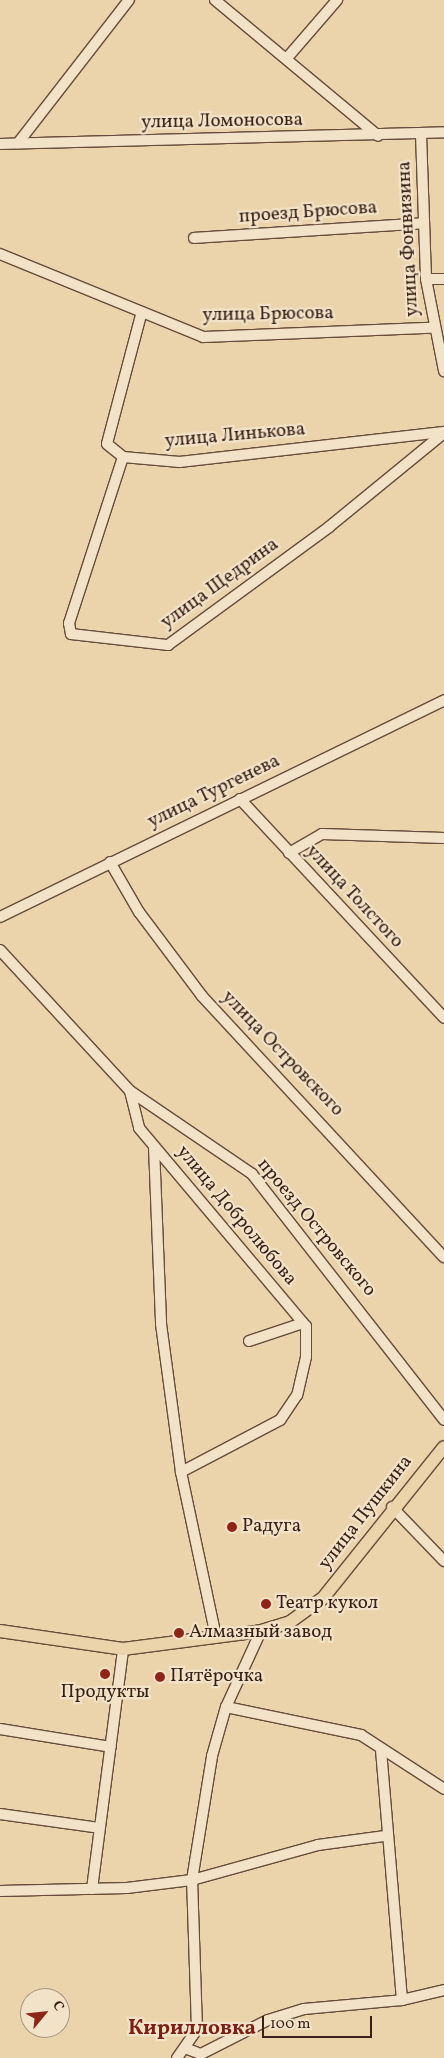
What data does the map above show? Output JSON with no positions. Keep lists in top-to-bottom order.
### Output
{
  "streets": {
    "main road": ["улица Пушкина"],
    "street": [
      "улица Ломоносова",
      "проезд Брюсова",
      "улица Фонвизина",
      "улица Брюсова",
      "улица Линькова",
      "улица Щедрина",
      "улица Тургенева",
      "улица Толстого",
      "улица Островского",
      "улица Добролюбова",
      "проезд Островского"
    ]
  },
  "crossings": [
    ["улица Ломоносова", "улица Фонвизина"],
    ["проезд Брюсова", "улица Фонвизина"],
    ["улица Фонвизина", "улица Брюсова"],
    ["улица Линькова", "улица Щедрина"],
    ["улица Тургенева", "улица Толстого"],
    ["улица Тургенева", "улица Островского"],
    ["улица Добролюбова", "улица Пушкина"]
  ],
  "districts": ["Кирилловка"],
  "places": [
    "Радуга",
    "Театр кукол",
    "Алмазный завод",
    "Продукты",
    "Пятёрочка"
  ],
  "scale_bar": "100 m",
  "north": "top right"
}
